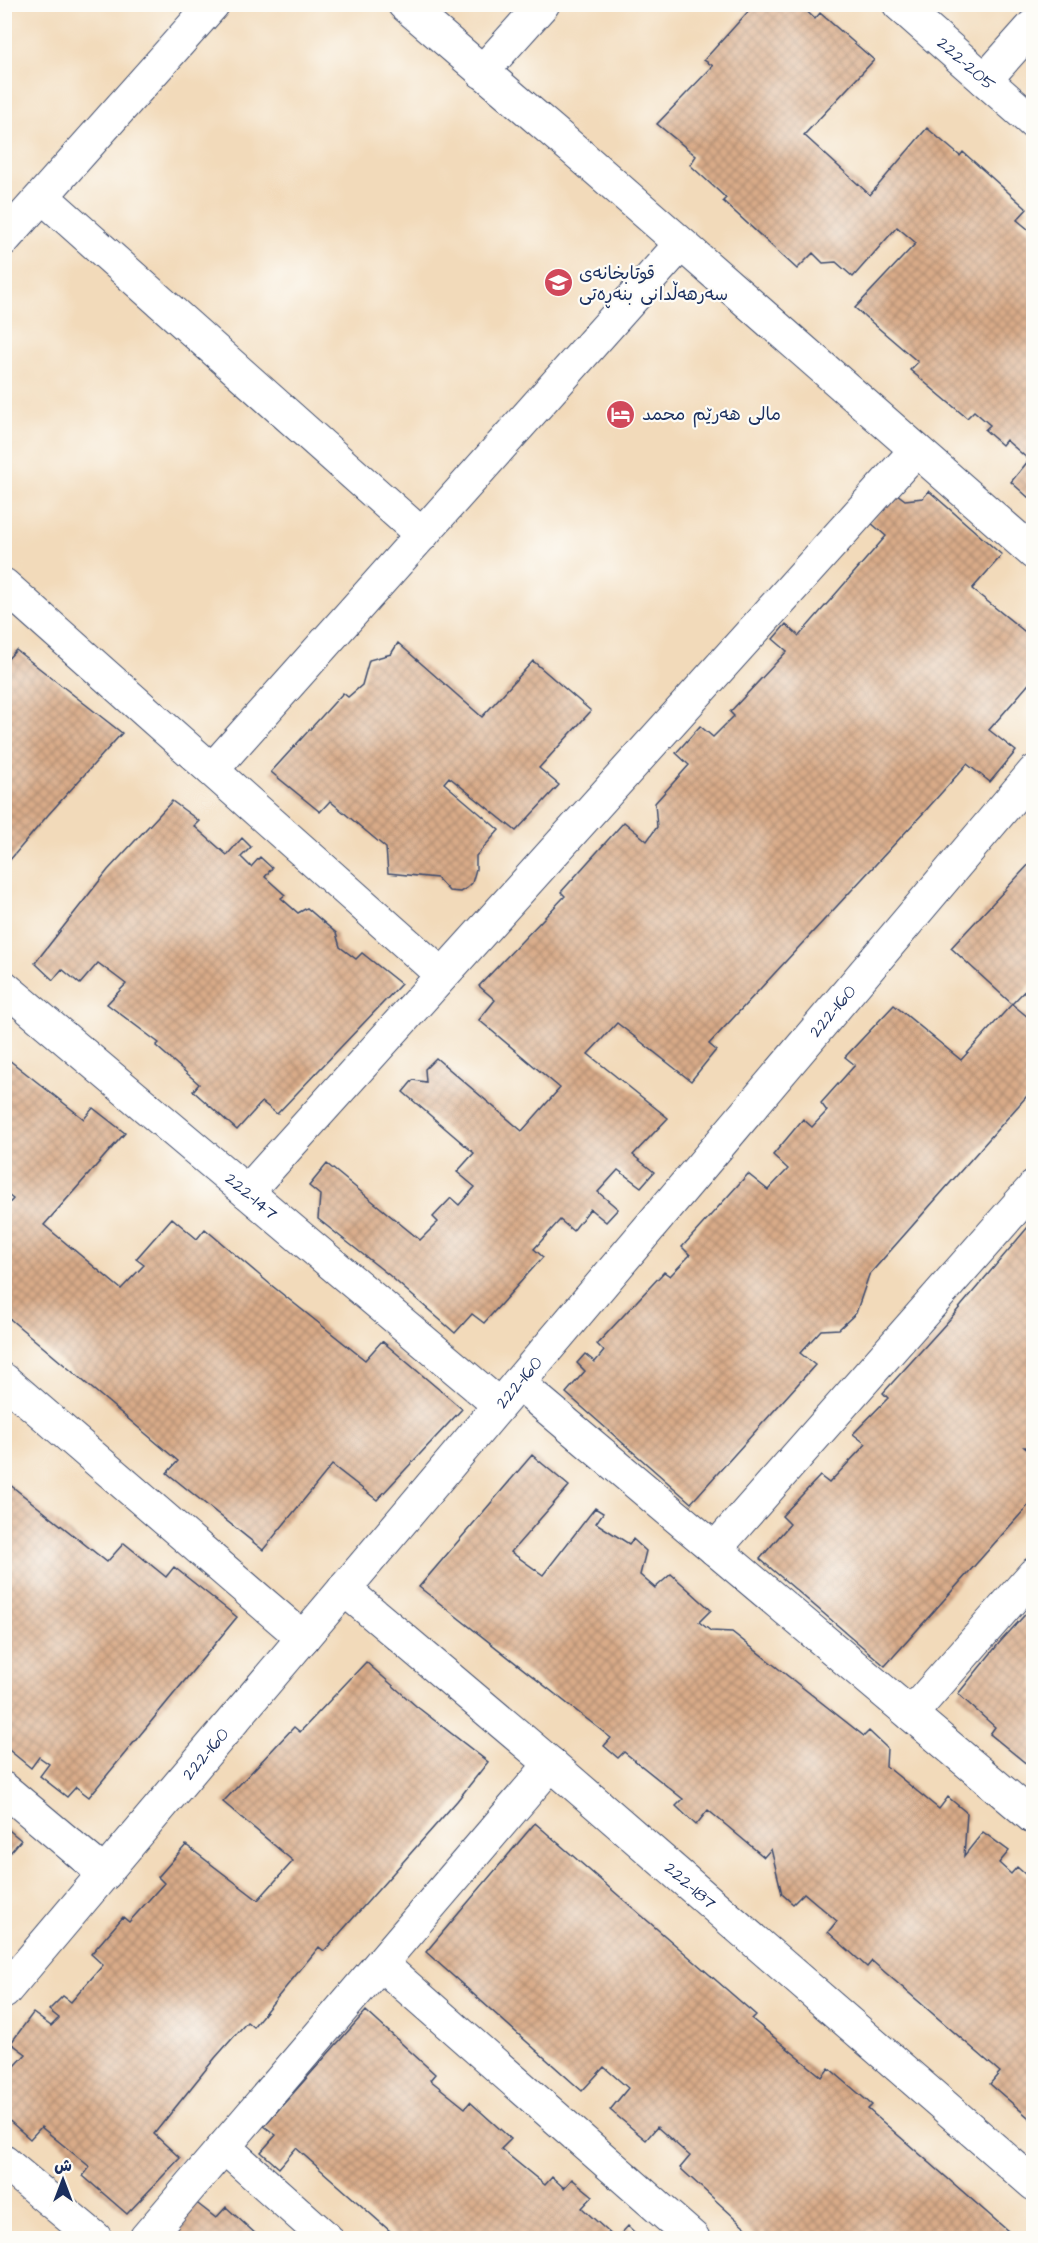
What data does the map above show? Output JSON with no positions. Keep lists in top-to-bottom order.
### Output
{
  "streets": {
    "street": [
      "222-205",
      "222-160",
      "222-147",
      "222-187"
    ]
  },
  "crossings": [
    ["222-160", "222-147"],
    ["222-160", "222-187"]
  ],
  "places": {
    "school or university": ["قوتابخانەی سەرهەڵدانی بنەڕەتی"],
    "hotel": ["مالی ھەرێم محمد"]
  },
  "north": "top"
}
